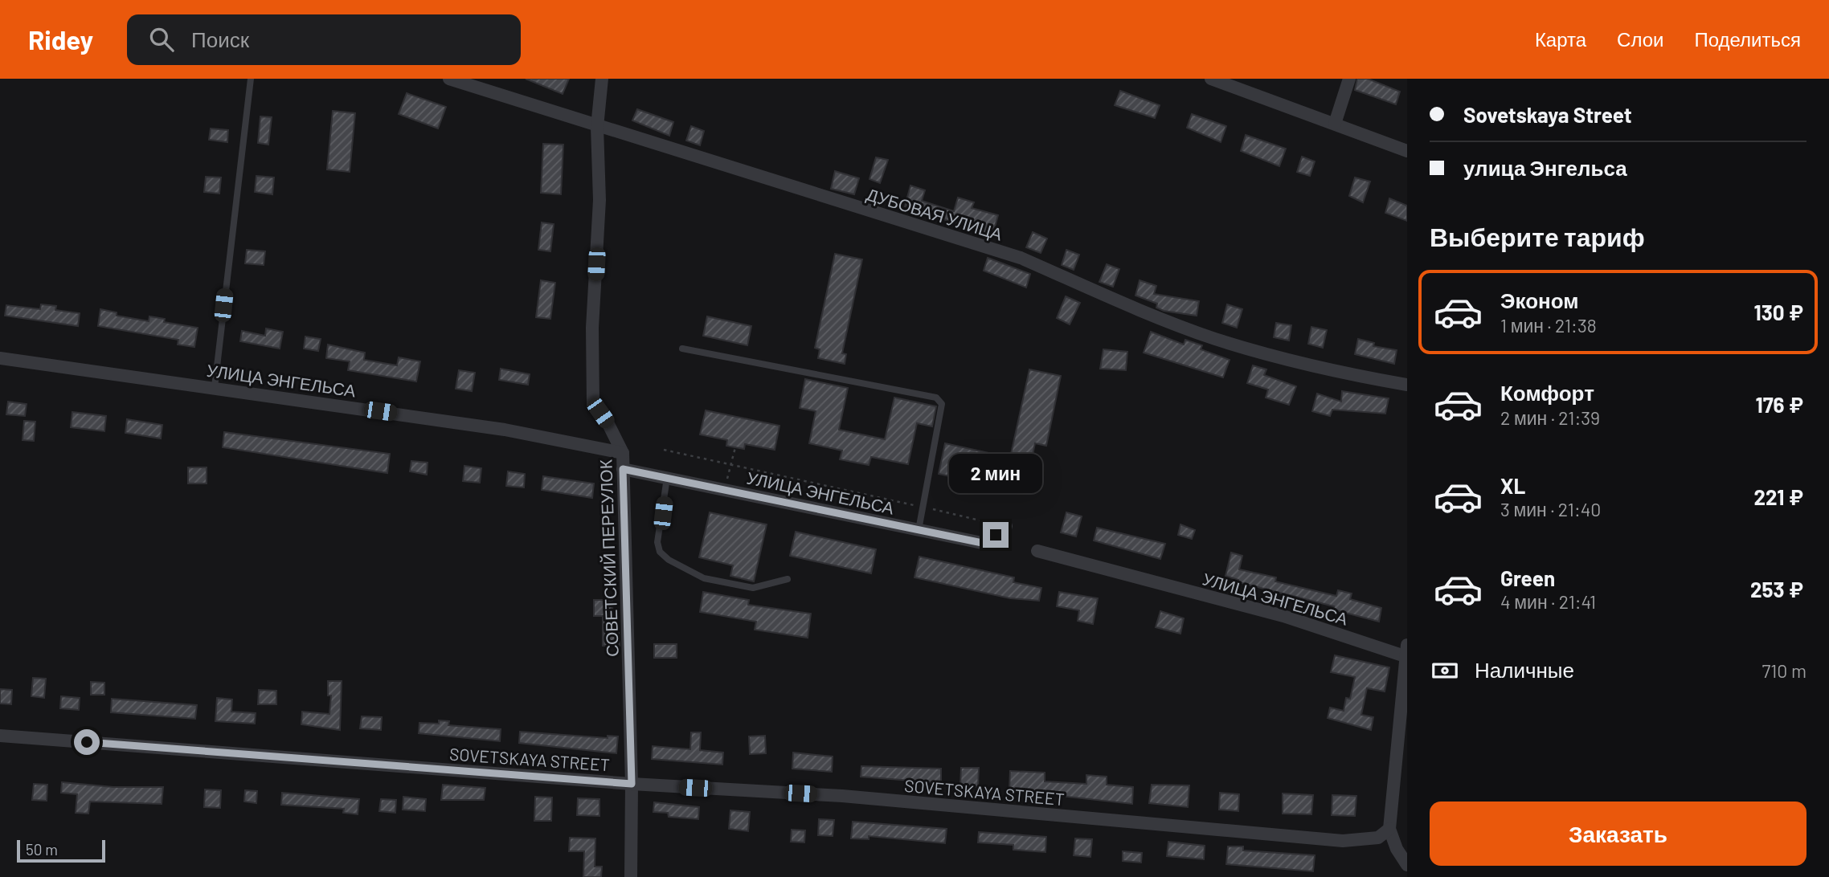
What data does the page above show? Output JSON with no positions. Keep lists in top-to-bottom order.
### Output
{
  "streets": {
    "street": [
      "ДУБОВАЯ УЛИЦА",
      "УЛИЦА ЭНГЕЛЬСА",
      "СОВЕТСКИЙ ПЕРЕУЛОК",
      "SOVETSKAYA STREET"
    ]
  },
  "crossings": [
    ["ДУБОВАЯ УЛИЦА", "СОВЕТСКИЙ ПЕРЕУЛОК"],
    ["УЛИЦА ЭНГЕЛЬСА", "СОВЕТСКИЙ ПЕРЕУЛОК"],
    ["СОВЕТСКИЙ ПЕРЕУЛОК", "SOVETSKAYA STREET"]
  ],
  "scale_bar": "50 m",
  "page": {
    "header": "Ridey",
    "search": "Поиск",
    "nav": ["Карта", "Слои", "Поделиться"],
    "banner": ["Sovetskaya Street", "улица Энгельса"],
    "heading": "Выберите тариф",
    "list": [
      {
        "name": "Эконом",
        "note": "1 мин · 21:38",
        "value": "130 ₽"
      },
      {
        "name": "Комфорт",
        "note": "2 мин · 21:39",
        "value": "176 ₽"
      },
      {
        "name": "XL",
        "note": "3 мин · 21:40",
        "value": "221 ₽"
      },
      {
        "name": "Green",
        "note": "4 мин · 21:41",
        "value": "253 ₽"
      }
    ],
    "bubble": "2 мин",
    "pay": ["Наличные", "710 m"],
    "buttons": "Заказать",
    "scale": "50 m"
  }
}
